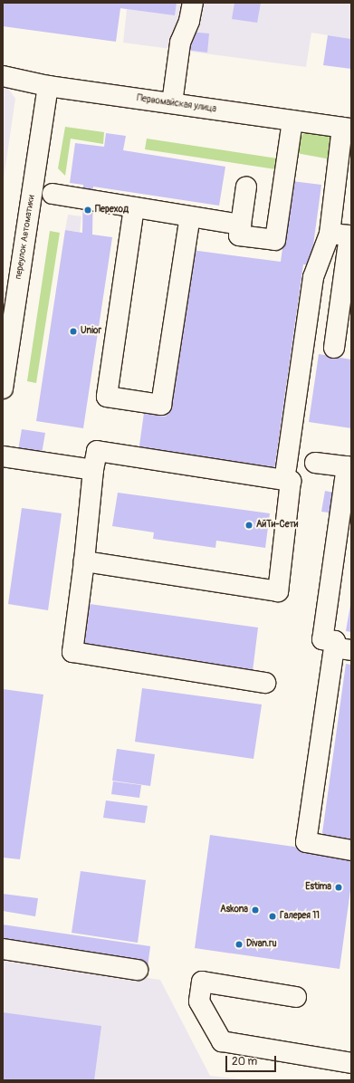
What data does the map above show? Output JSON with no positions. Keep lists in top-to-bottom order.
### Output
{
  "streets": {
    "street": ["Первомайская улица", "переулок Автоматики"]
  },
  "crossings": [
    ["Первомайская улица", "переулок Автоматики"]
  ],
  "places": [
    "Переход",
    "Unior",
    "АйТи-Сети",
    "Estima",
    "Askona",
    "Галерея 11",
    "Divan.ru"
  ],
  "scale_bar": "20 m"
}
